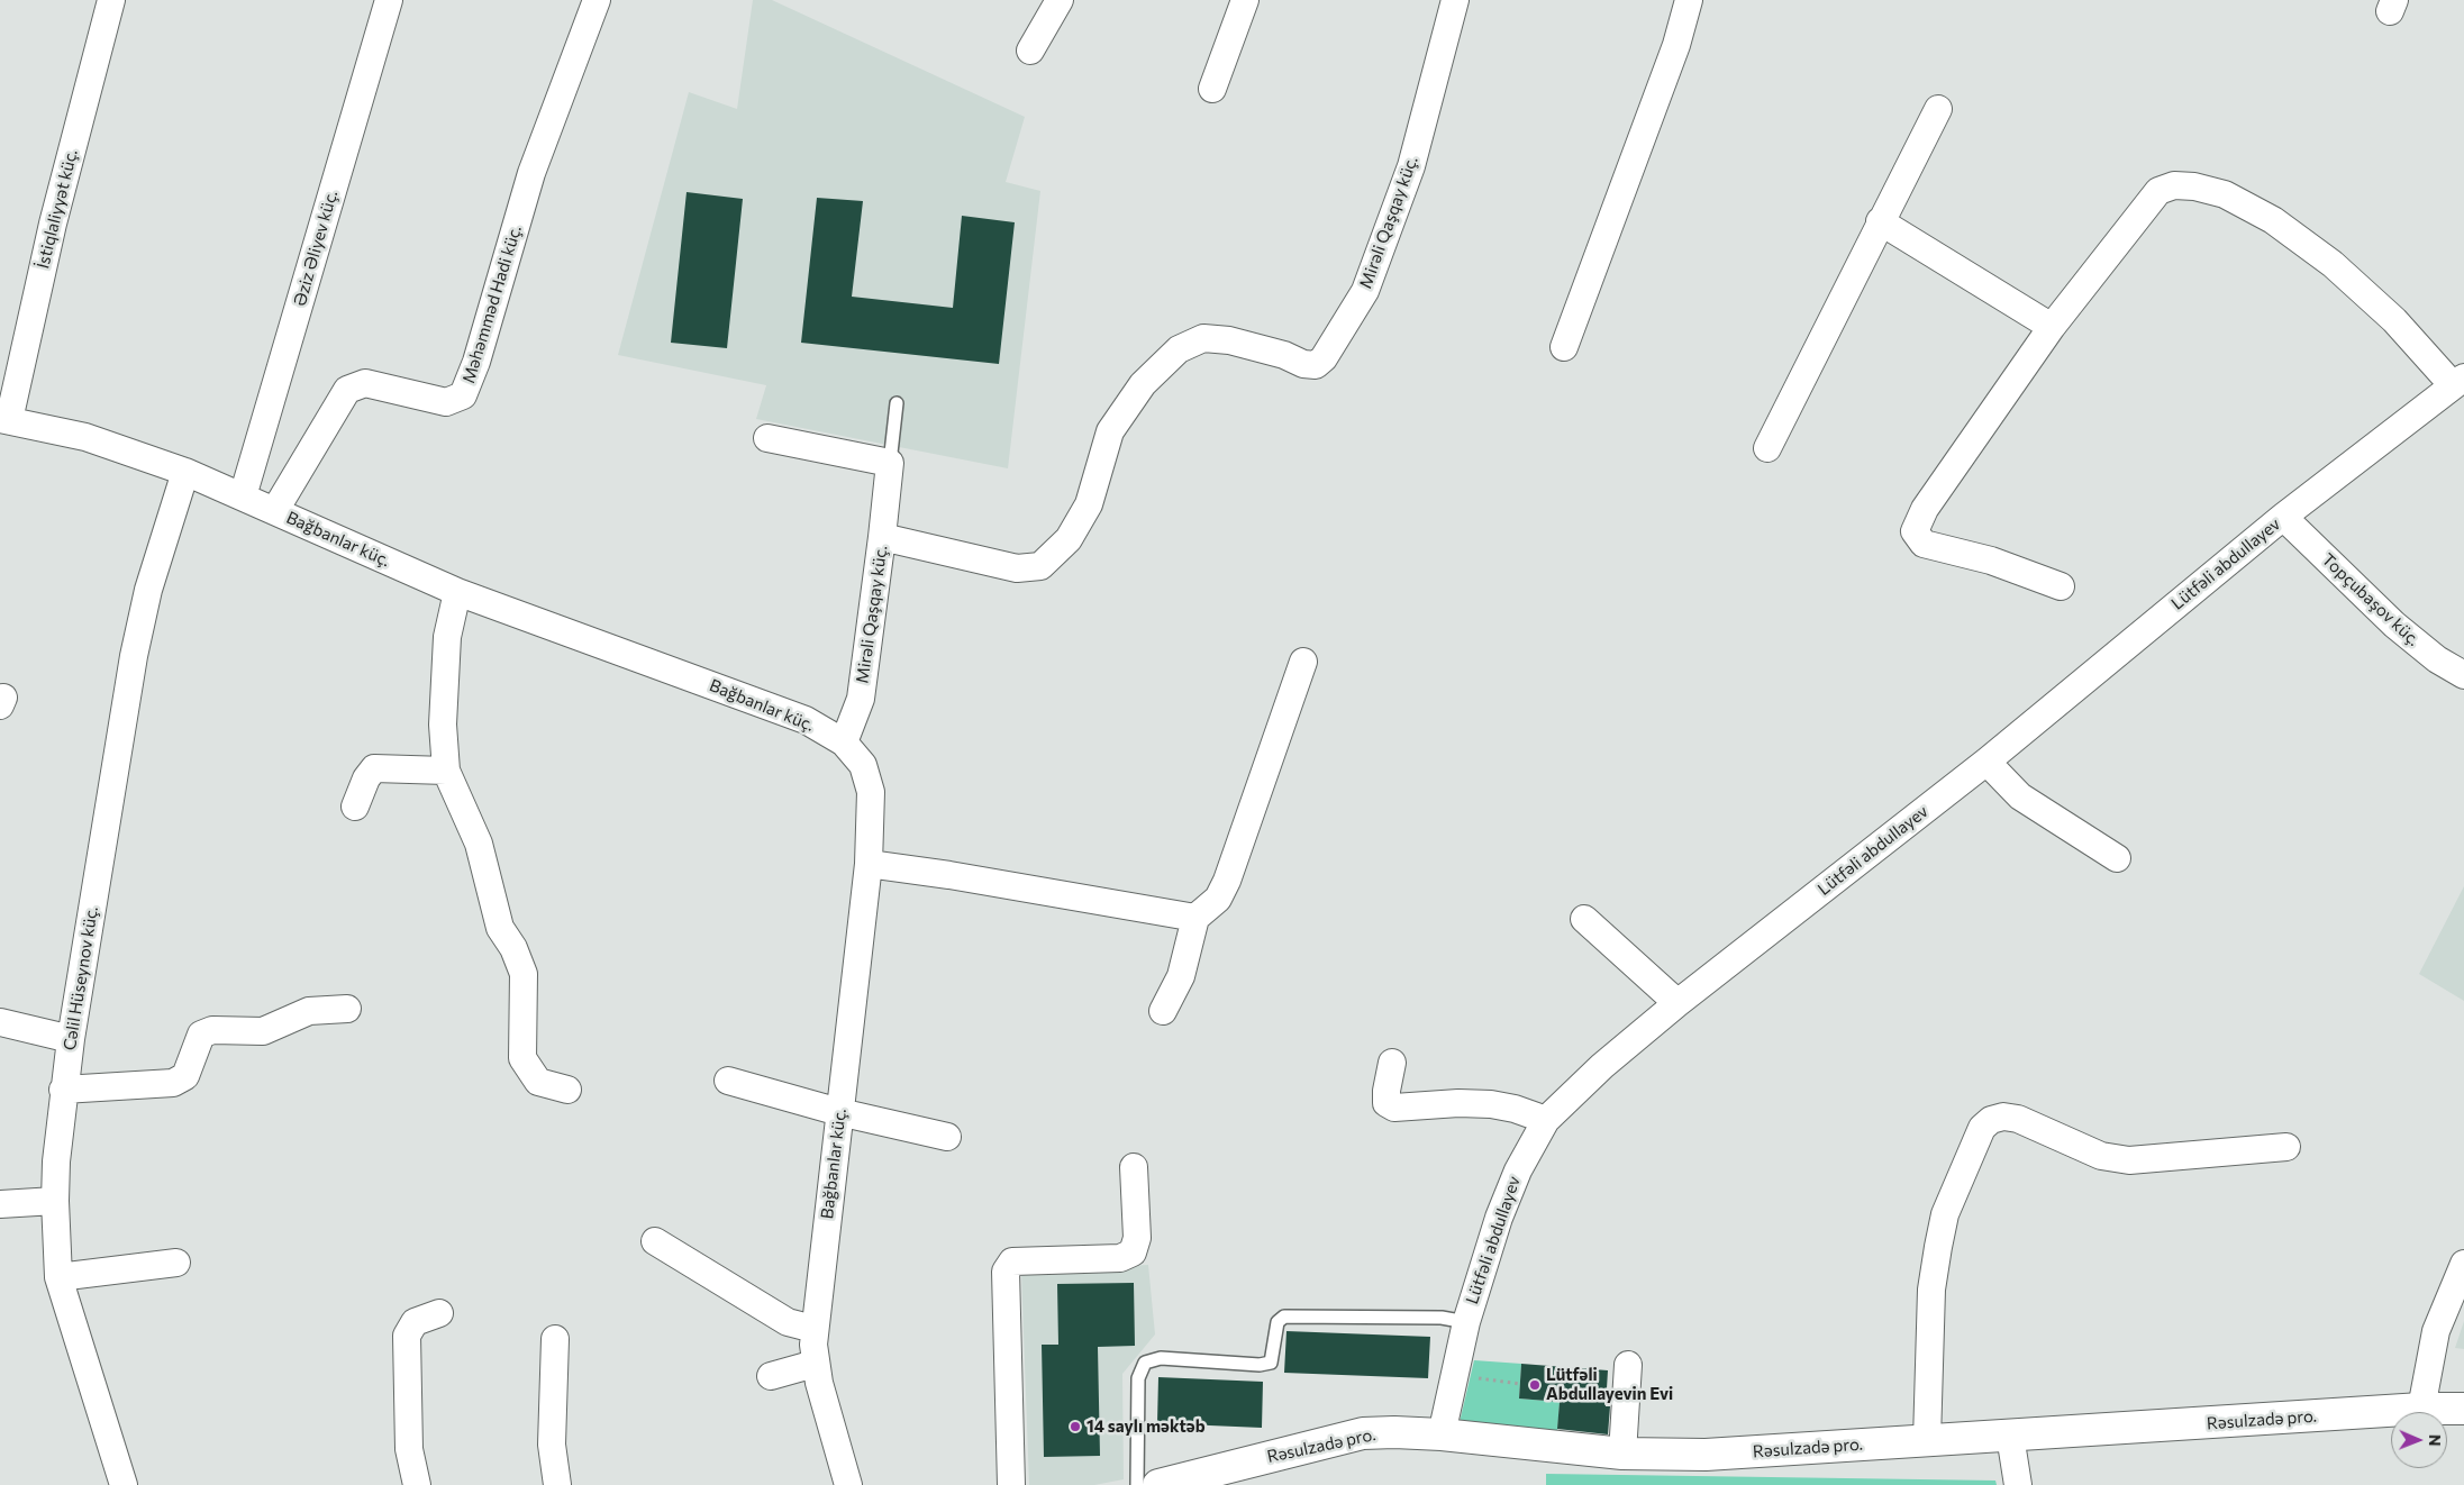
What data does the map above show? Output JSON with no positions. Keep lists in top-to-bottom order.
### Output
{
  "streets": {
    "street": [
      "İstiqlaliyyət küç.",
      "Mirəli Qaşqay küç.",
      "Əziz Əliyev küç.",
      "Məhəmməd Hadi küç.",
      "Bağbanlar küç.",
      "Lütfəli abdullayev",
      "Topçubaşov küç.",
      "Cəlil Hüseynov küç.",
      "Rəsulzadə pro."
    ]
  },
  "crossings": [
    ["İstiqlaliyyət küç.", "Bağbanlar küç."],
    ["Mirəli Qaşqay küç.", "Bağbanlar küç."],
    ["Əziz Əliyev küç.", "Bağbanlar küç."],
    ["Məhəmməd Hadi küç.", "Bağbanlar küç."],
    ["Bağbanlar küç.", "Cəlil Hüseynov küç."],
    ["Lütfəli abdullayev", "Topçubaşov küç."],
    ["Lütfəli abdullayev", "Rəsulzadə pro."]
  ],
  "places": ["Lütfəli Abdullayevin Evi", "14 saylı məktəb"],
  "north": "right"
}
